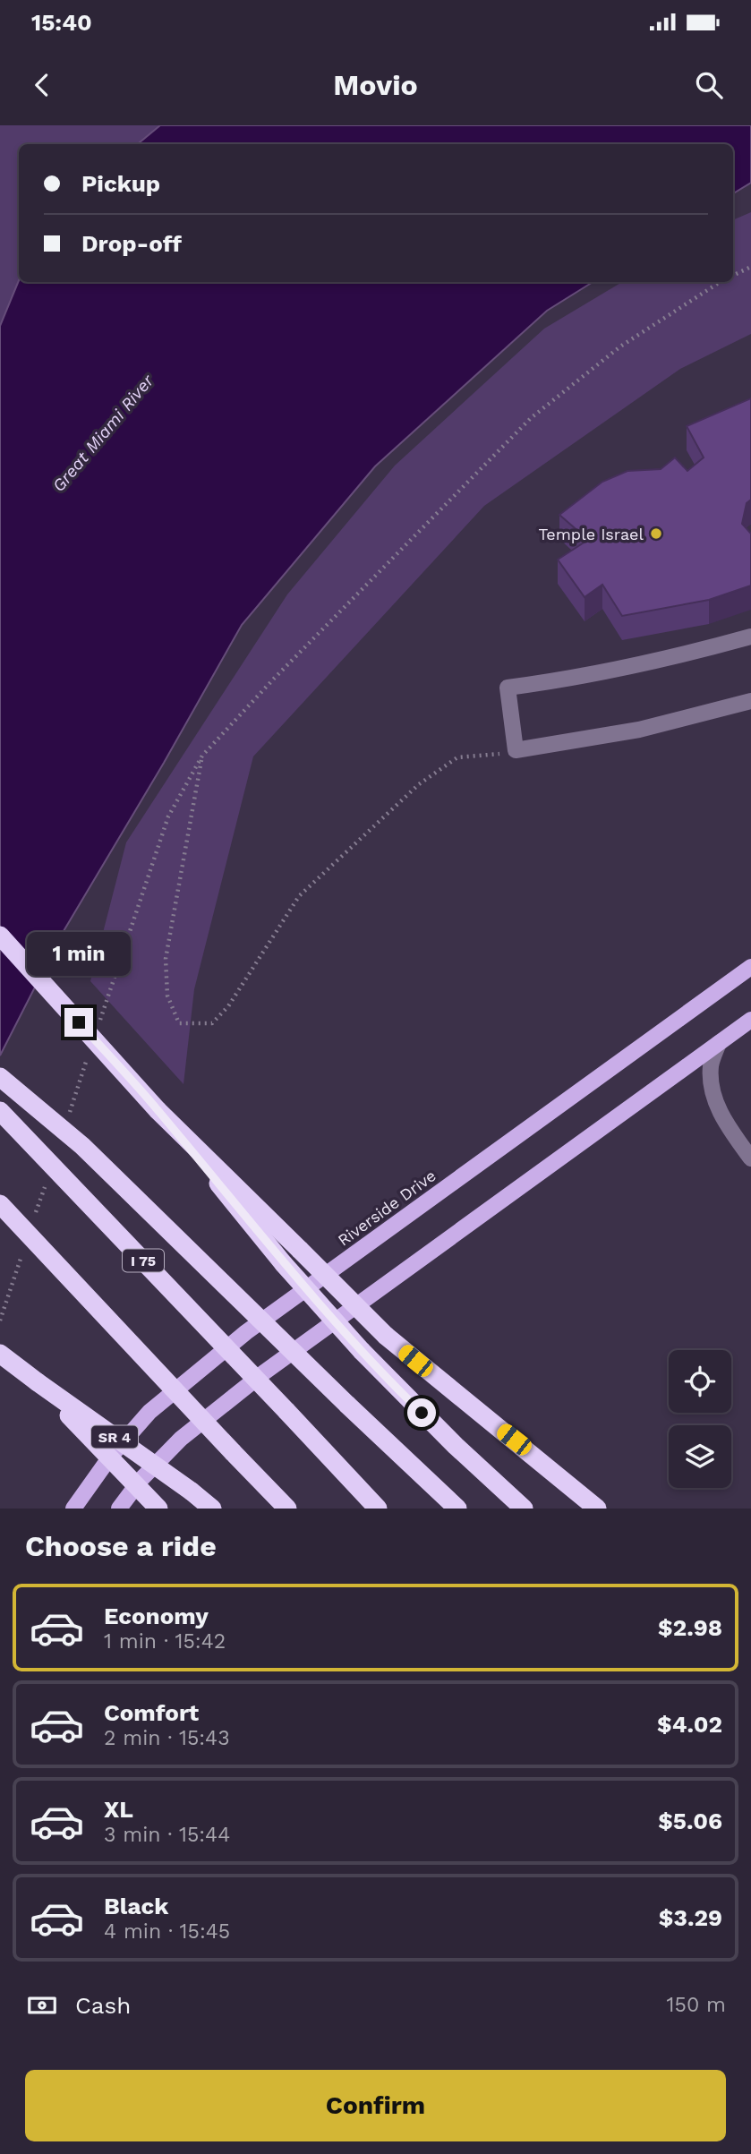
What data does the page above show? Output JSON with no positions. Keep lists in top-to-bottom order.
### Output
{
  "streets": {
    "highway": ["I 75", "SR 4"],
    "main road": ["Riverside Drive"]
  },
  "water": ["Great Miami River"],
  "places": ["Temple Israel"],
  "page": {
    "status": "15:40",
    "header": "Movio",
    "banner": ["Pickup", "Drop-off"],
    "bubble": "1 min",
    "heading": "Choose a ride",
    "list": [
      {
        "name": "Economy",
        "note": "1 min · 15:42",
        "value": "$2.98"
      },
      {
        "name": "Comfort",
        "note": "2 min · 15:43",
        "value": "$4.02"
      },
      {
        "name": "XL",
        "note": "3 min · 15:44",
        "value": "$5.06"
      },
      {
        "name": "Black",
        "note": "4 min · 15:45",
        "value": "$3.29"
      }
    ],
    "pay": ["Cash", "150 m"],
    "buttons": "Confirm"
  }
}
